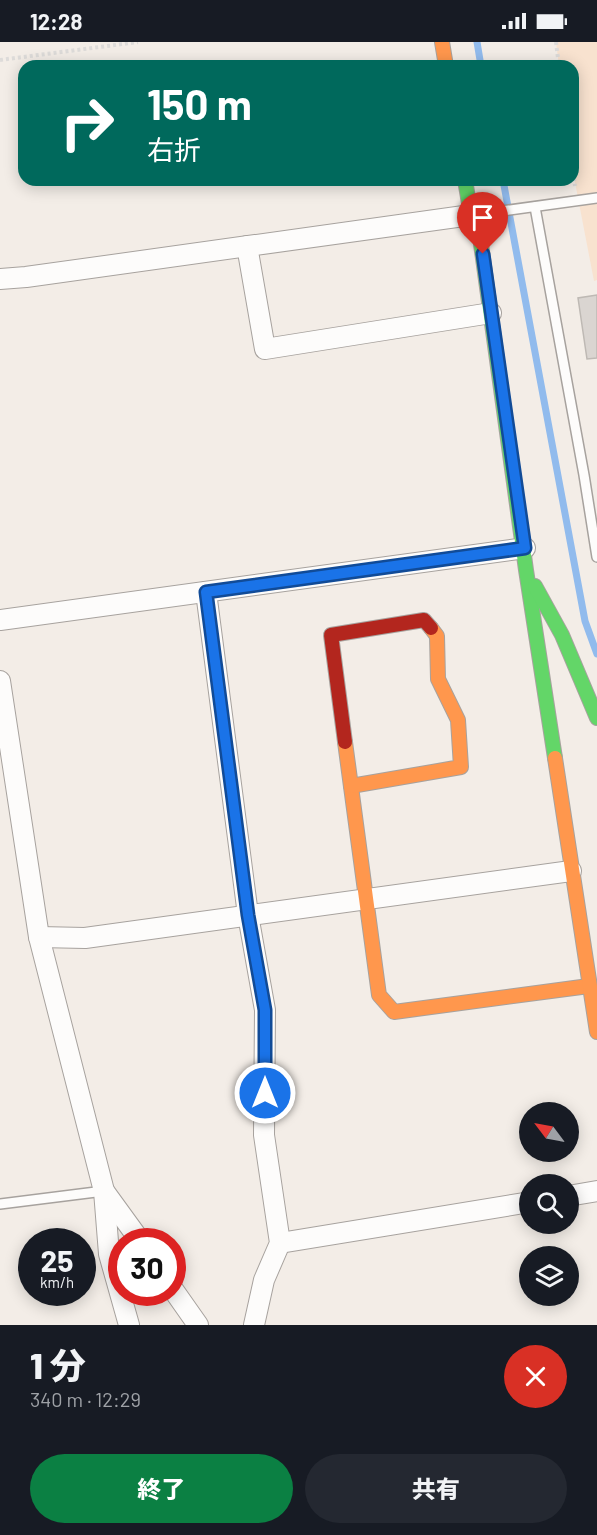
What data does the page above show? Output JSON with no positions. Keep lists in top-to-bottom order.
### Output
{
  "north": "top left",
  "page": {
    "status": "12:28",
    "turn": ["150 m", "右折"],
    "speed": "25 km/h",
    "limit": "30",
    "heading": ["1 分", "340 m · 12:29"],
    "buttons": ["終了", "共有"]
  }
}
